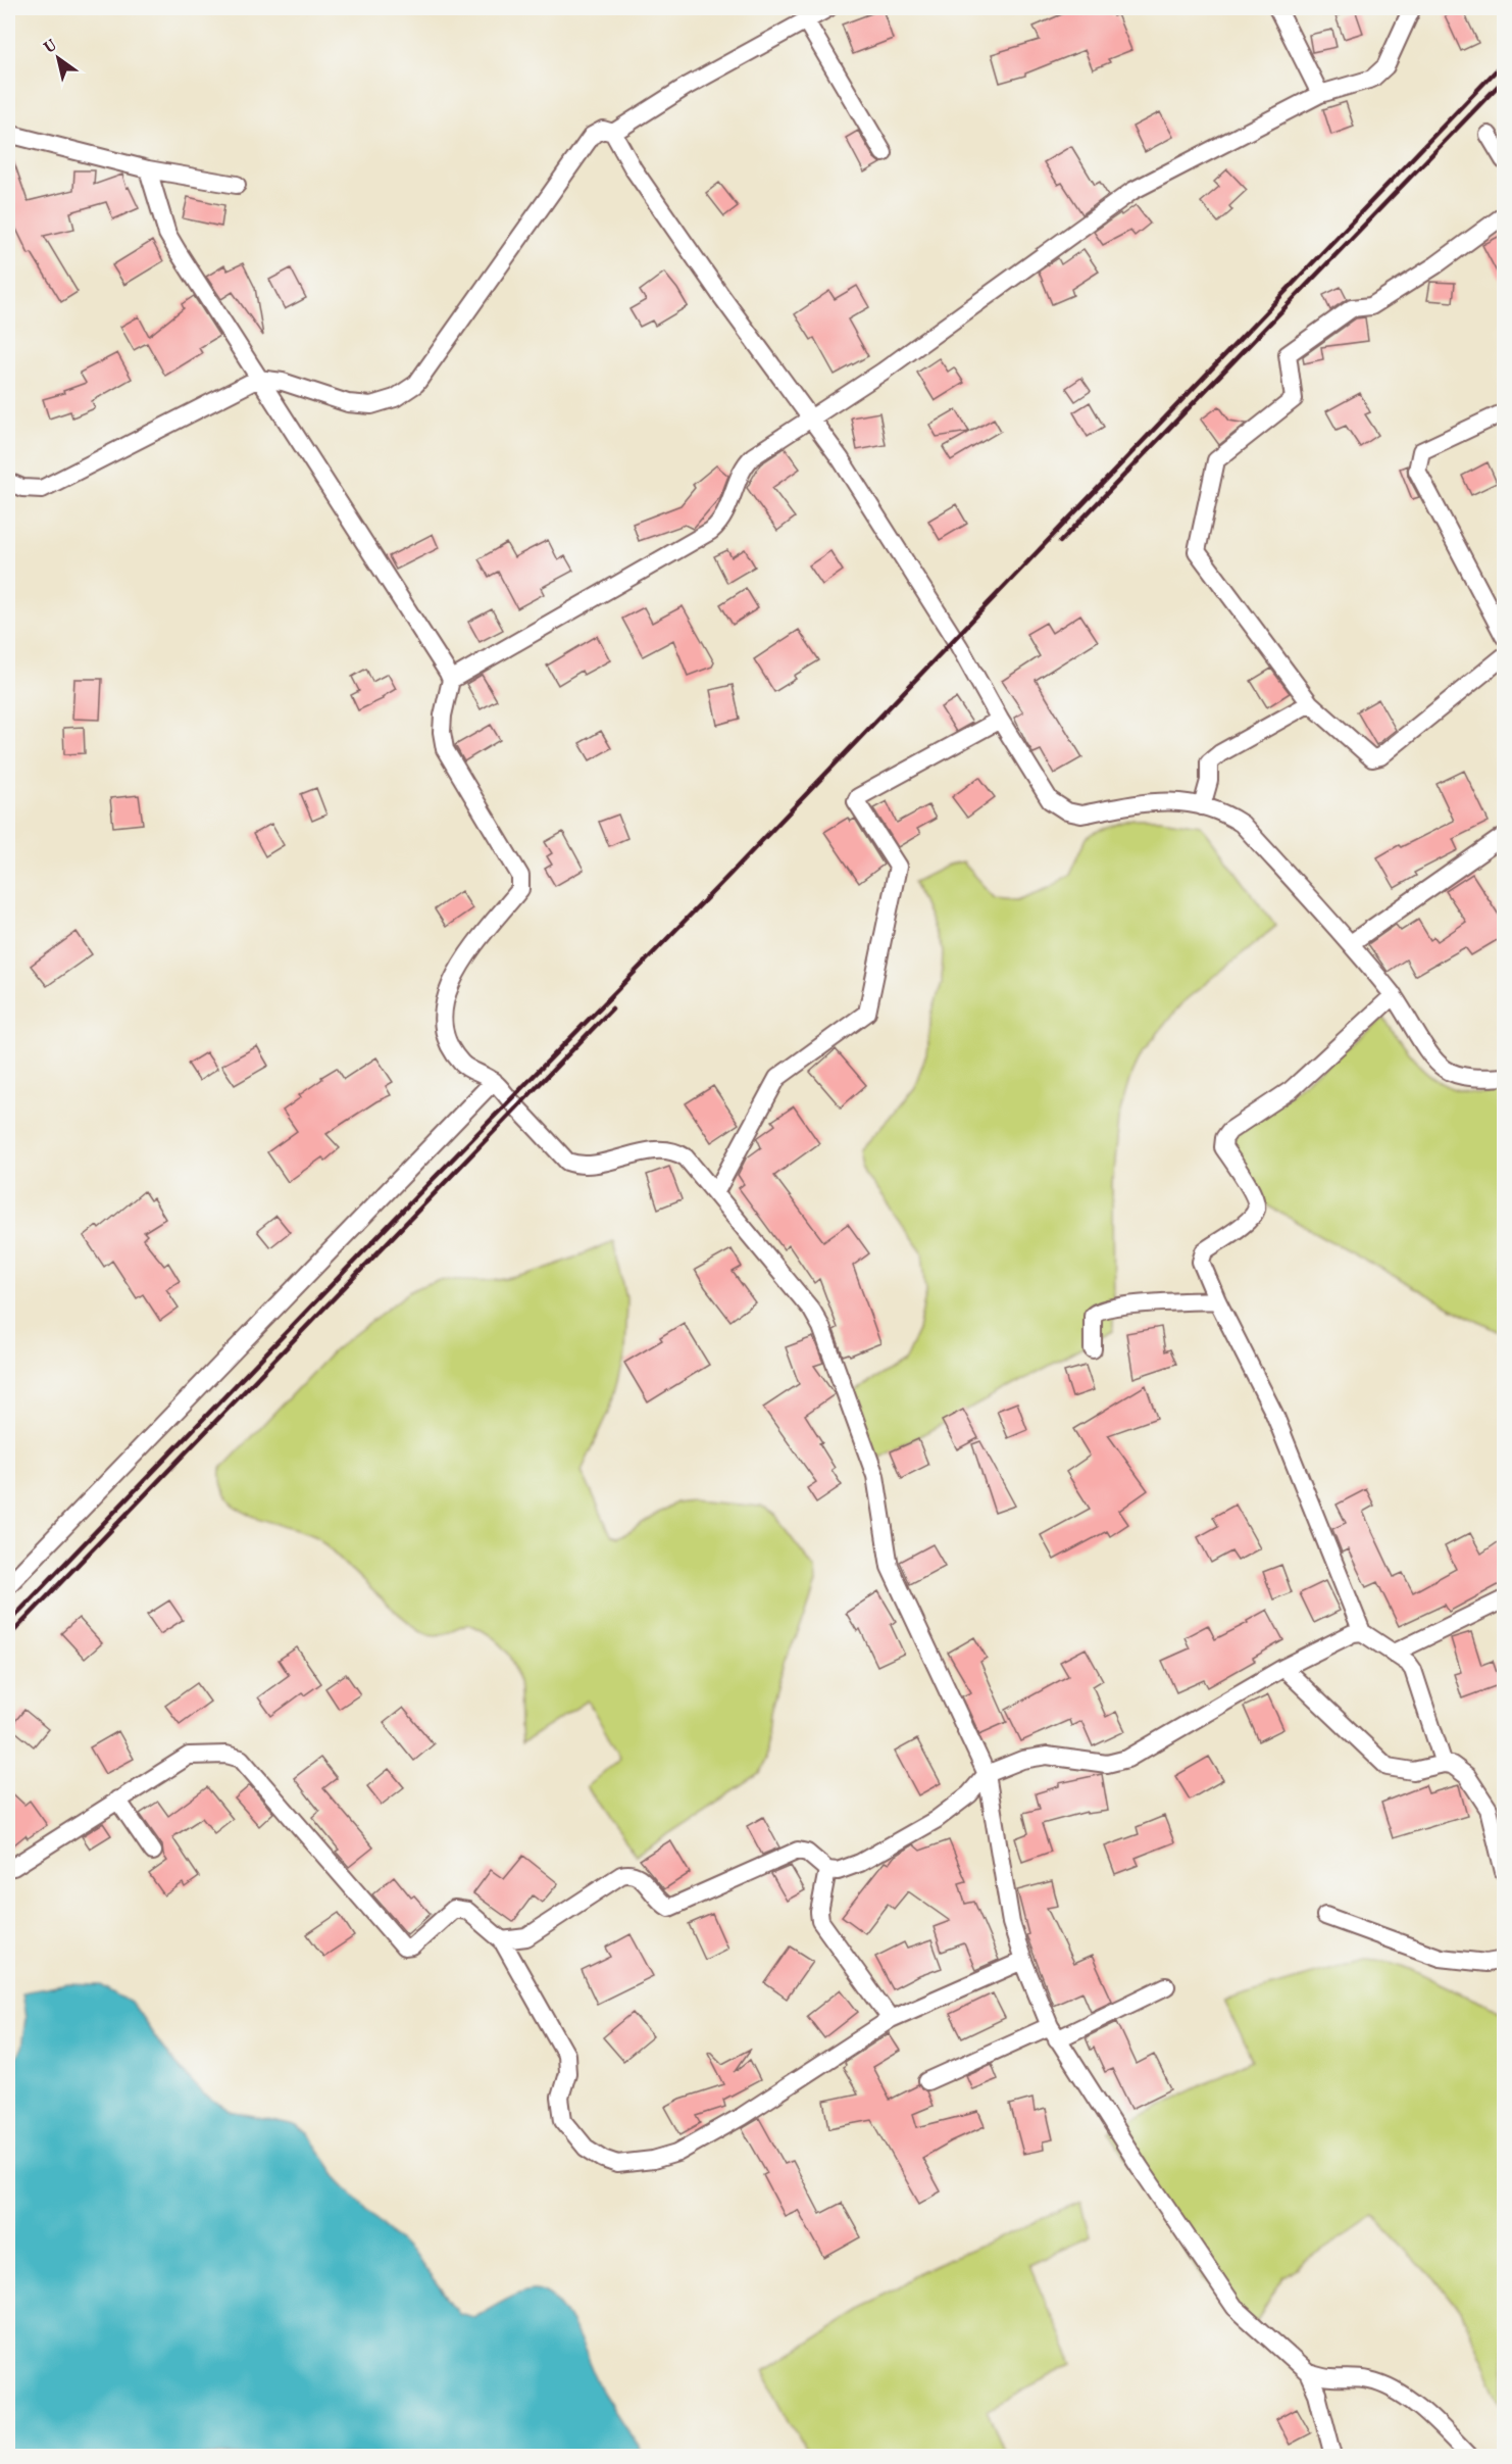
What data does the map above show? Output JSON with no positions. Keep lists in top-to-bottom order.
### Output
{
  "north": "top left"
}
